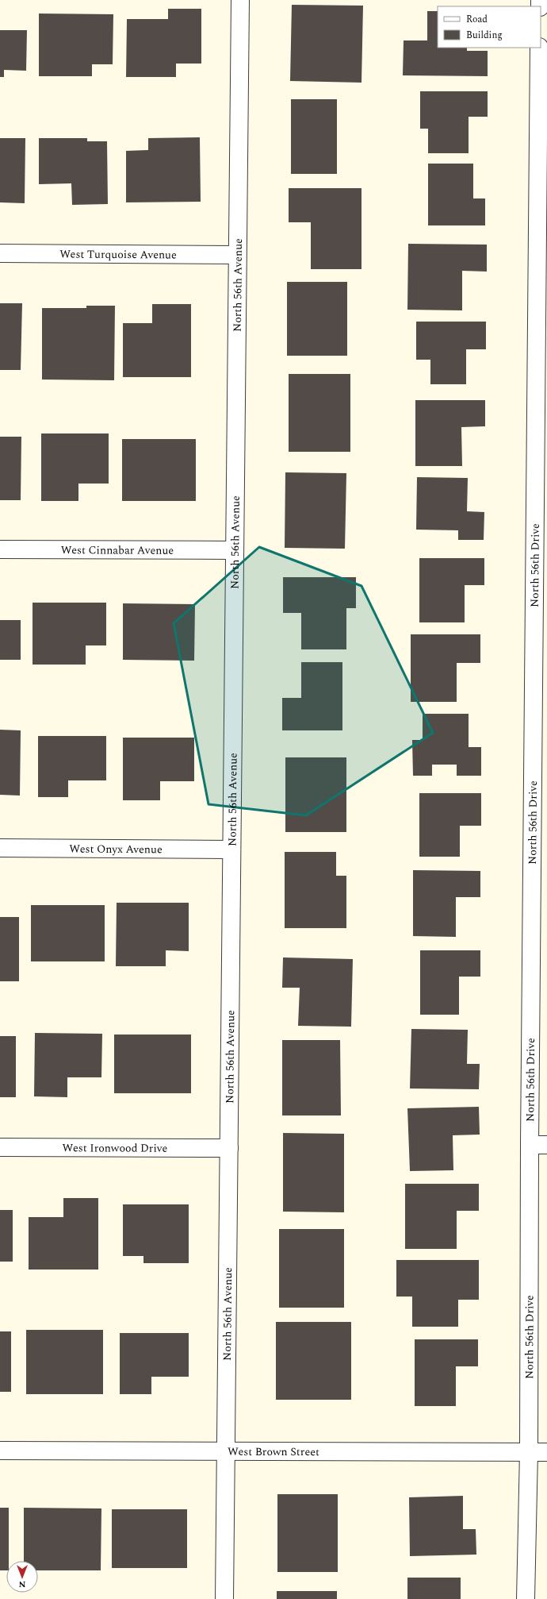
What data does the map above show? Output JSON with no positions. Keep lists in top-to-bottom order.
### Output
{
  "streets": {
    "street": [
      "West Turquoise Avenue",
      "North 56th Avenue",
      "West Cinnabar Avenue",
      "North 56th Drive",
      "West Onyx Avenue",
      "West Ironwood Drive",
      "West Brown Street"
    ]
  },
  "crossings": [
    ["West Turquoise Avenue", "North 56th Avenue"],
    ["North 56th Avenue", "West Cinnabar Avenue"],
    ["North 56th Avenue", "West Onyx Avenue"],
    ["North 56th Avenue", "West Ironwood Drive"],
    ["North 56th Avenue", "West Brown Street"],
    ["North 56th Drive", "West Brown Street"]
  ],
  "legend": ["Road", "Building"],
  "north": "bottom"
}
